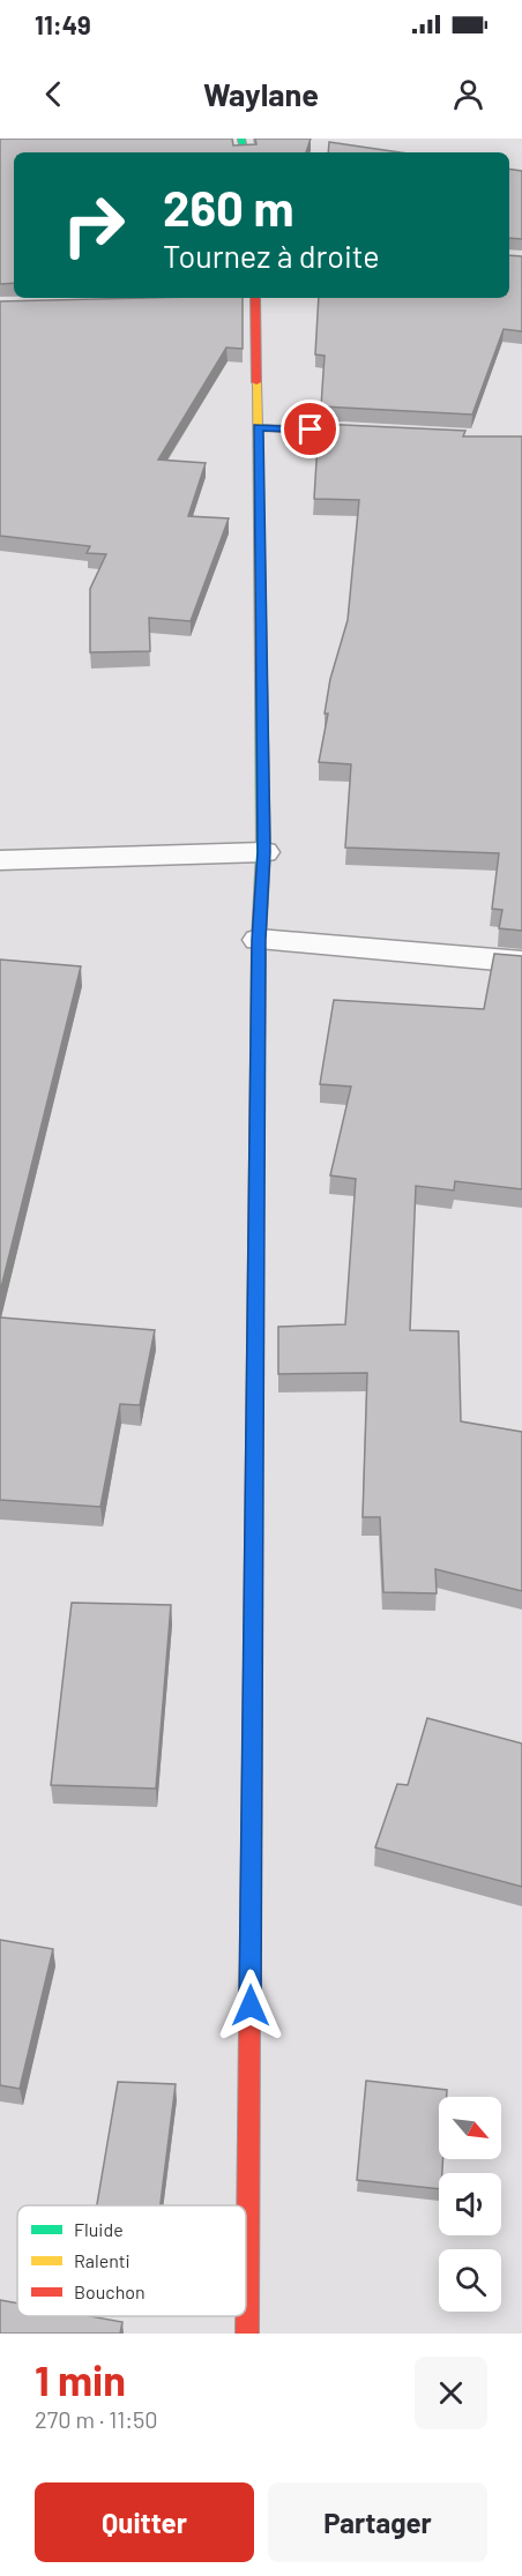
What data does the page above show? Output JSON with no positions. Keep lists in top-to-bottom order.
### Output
{
  "legend": ["Fluide", "Ralenti", "Bouchon"],
  "north": "bottom right",
  "page": {
    "status": "11:49",
    "header": "Waylane",
    "turn": ["260 m", "Tournez à droite"],
    "heading": ["1 min", "270 m · 11:50"],
    "buttons": ["Quitter", "Partager"]
  }
}
